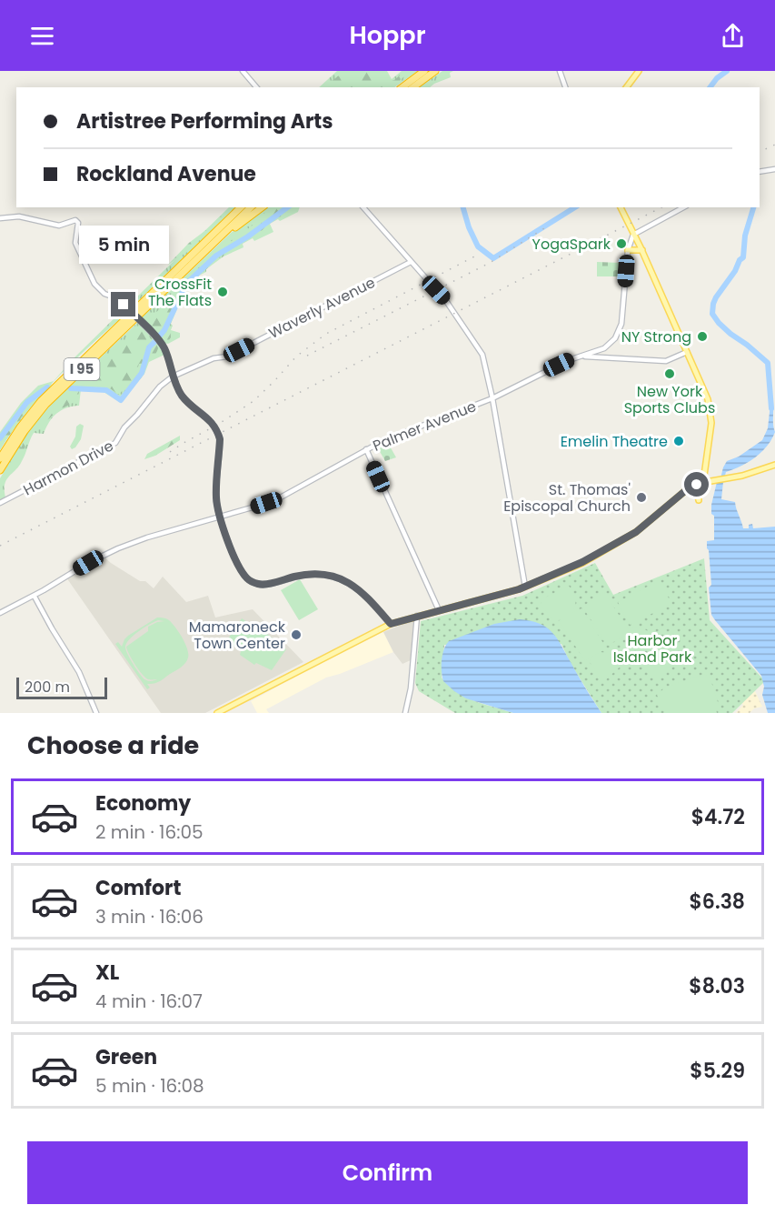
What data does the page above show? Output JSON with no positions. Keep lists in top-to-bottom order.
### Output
{
  "streets": {
    "highway": ["I 95"],
    "street": ["Waverly Avenue", "Palmer Avenue", "Harmon Drive"]
  },
  "crossings": [
    ["Waverly Avenue", "Harmon Drive"]
  ],
  "parks": ["Harbor Island Park"],
  "places": [
    "YogaSpark",
    "CrossFit The Flats",
    "NY Strong",
    "New York Sports Clubs",
    "Emelin Theatre",
    "St. Thomas' Episcopal Church",
    "Mamaroneck Town Center"
  ],
  "scale_bar": "200 m",
  "page": {
    "header": "Hoppr",
    "banner": ["Artistree Performing Arts", "Rockland Avenue"],
    "bubble": "5 min",
    "scale": "200 m",
    "heading": "Choose a ride",
    "list": [
      {
        "name": "Economy",
        "note": "2 min · 16:05",
        "value": "$4.72"
      },
      {
        "name": "Comfort",
        "note": "3 min · 16:06",
        "value": "$6.38"
      },
      {
        "name": "XL",
        "note": "4 min · 16:07",
        "value": "$8.03"
      },
      {
        "name": "Green",
        "note": "5 min · 16:08",
        "value": "$5.29"
      }
    ],
    "buttons": "Confirm"
  }
}
